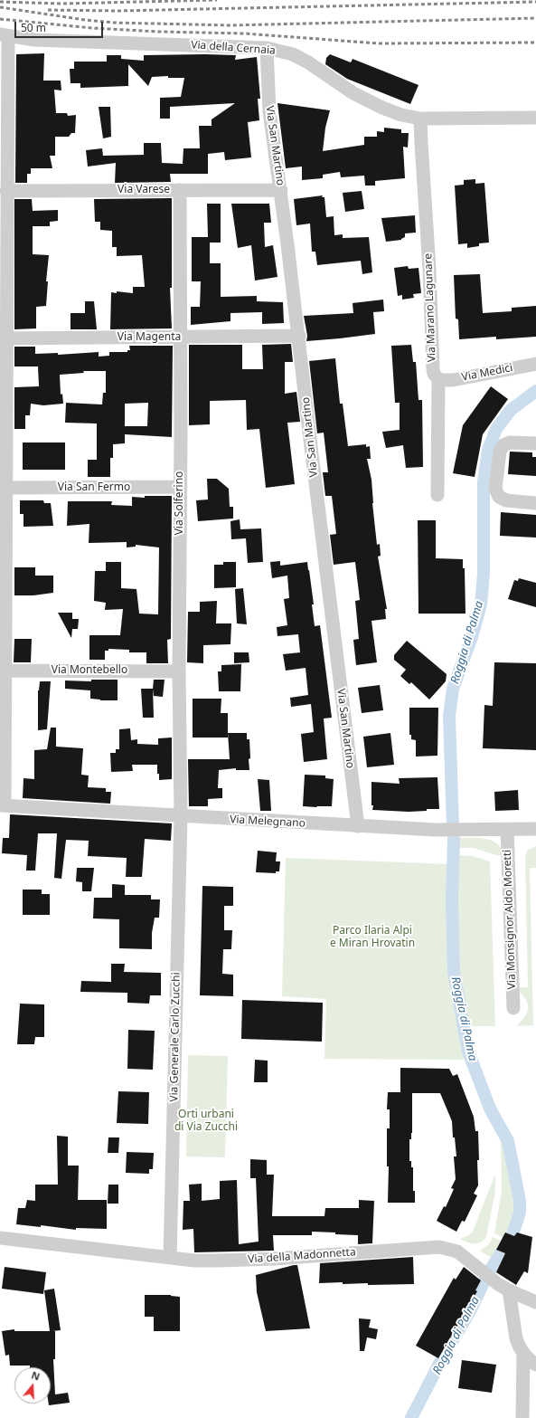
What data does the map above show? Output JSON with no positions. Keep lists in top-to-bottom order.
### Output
{
  "streets": {
    "street": [
      "Via della Cernaia",
      "Via San Martino",
      "Via Varese",
      "Via Marano Lagunare",
      "Via Magenta",
      "Via Medici",
      "Via San Fermo",
      "Via Solferino",
      "Via Montebello",
      "Via Melegnano",
      "Via Monsignor Aldo Moretti",
      "Via Generale Carlo Zucchi",
      "Via della Madonnetta"
    ]
  },
  "crossings": [
    ["Via della Cernaia", "Via San Martino"],
    ["Via della Cernaia", "Via Marano Lagunare"],
    ["Via San Martino", "Via Varese"],
    ["Via San Martino", "Via Magenta"],
    ["Via San Martino", "Via Melegnano"],
    ["Via Varese", "Via Solferino"],
    ["Via Marano Lagunare", "Via Medici"],
    ["Via Magenta", "Via Solferino"],
    ["Via San Fermo", "Via Solferino"],
    ["Via Solferino", "Via Montebello"],
    ["Via Solferino", "Via Melegnano"],
    ["Via Solferino", "Via Generale Carlo Zucchi"],
    ["Via Melegnano", "Via Monsignor Aldo Moretti"],
    ["Via Melegnano", "Via Generale Carlo Zucchi"],
    ["Via Generale Carlo Zucchi", "Via della Madonnetta"]
  ],
  "water": ["Roggia di Palma"],
  "parks": ["Parco Ilaria Alpi e Miran Hrovatin", "Orti urbani di Via Zucchi"],
  "scale_bar": "50 m",
  "north": "top"
}
